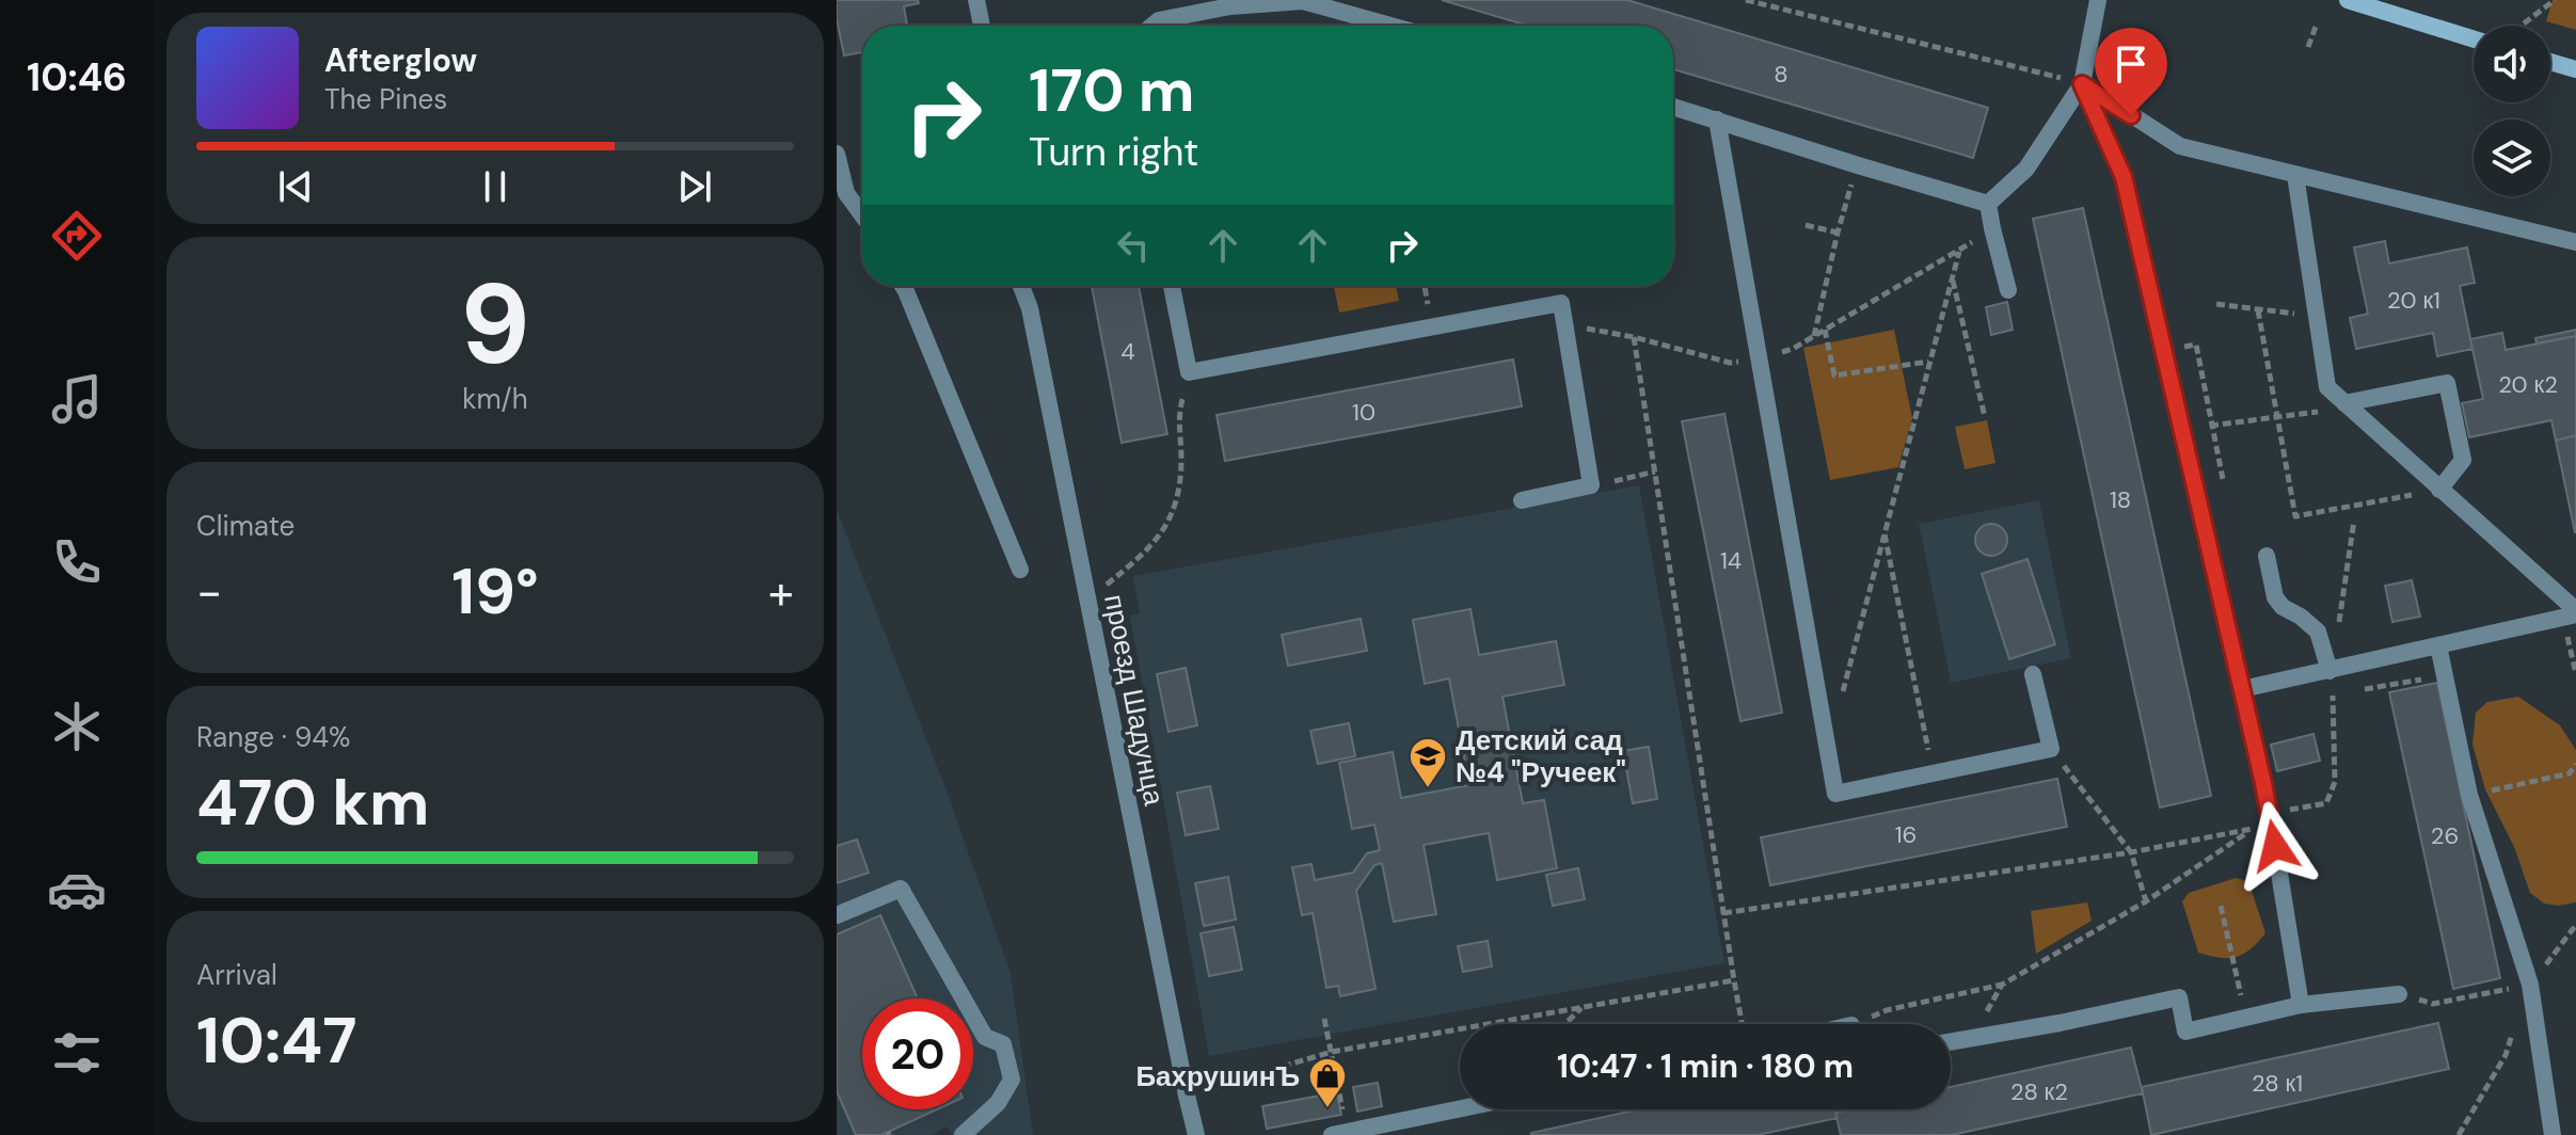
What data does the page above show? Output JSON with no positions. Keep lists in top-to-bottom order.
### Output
{
  "streets": {
    "street": ["проезд Шадунца"]
  },
  "places": {
    "school or university": ["Детский сад №4 \"Ручеек\""],
    "shop": ["БахрушинЪ"]
  },
  "house_numbers": [
    "8",
    "20 к1",
    "4",
    "20 к2",
    "10",
    "18",
    "14",
    "16",
    "26",
    "28 к1",
    "28 к2"
  ],
  "page": {
    "tabs": "10:46",
    "turn": ["170 m", "Turn right"],
    "song": ["Afterglow", "The Pines"],
    "tile": [
      ["9", "km/h"],
      "Climate",
      ["Range · 94%", "470 km"],
      ["Arrival", "10:47"]
    ],
    "heat": ["−", "19°", "+"],
    "limit": "20",
    "trip": "10:47 · 1 min · 180 m"
  }
}
